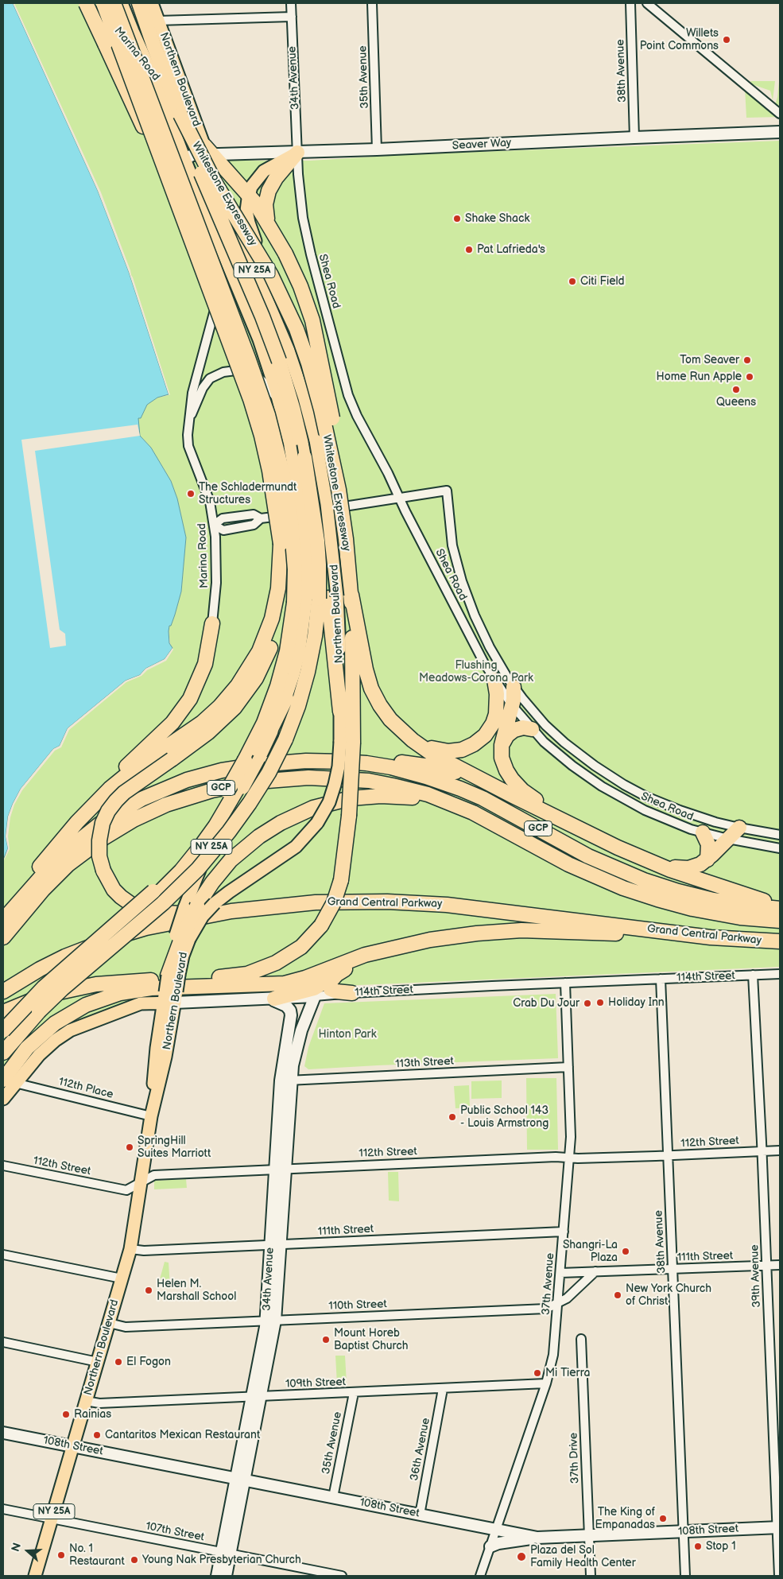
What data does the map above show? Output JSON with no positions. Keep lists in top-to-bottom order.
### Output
{
  "streets": {
    "highway": ["Whitestone Expressway", "GCP", "Grand Central Parkway"],
    "main road": [
      "34th Avenue",
      "Northern Boulevard",
      "Seaver Way",
      "NY 25A",
      "114th Street",
      "108th Street"
    ],
    "street": [
      "Marina Road",
      "38th Avenue",
      "35th Avenue",
      "Shea Road",
      "113th Street",
      "112th Place",
      "112th Street",
      "111th Street",
      "39th Avenue",
      "37th Avenue",
      "110th Street",
      "109th Street",
      "36th Avenue",
      "37th Drive",
      "107th Street"
    ]
  },
  "crossings": [
    ["Marina Road", "Northern Boulevard"],
    ["Marina Road", "Whitestone Expressway"],
    ["38th Avenue", "Seaver Way"],
    ["38th Avenue", "114th Street"],
    ["38th Avenue", "112th Street"],
    ["38th Avenue", "111th Street"],
    ["38th Avenue", "108th Street"],
    ["35th Avenue", "Seaver Way"],
    ["35th Avenue", "109th Street"],
    ["35th Avenue", "108th Street"],
    ["34th Avenue", "Seaver Way"],
    ["34th Avenue", "Shea Road"],
    ["34th Avenue", "114th Street"],
    ["34th Avenue", "113th Street"],
    ["34th Avenue", "112th Street"],
    ["34th Avenue", "111th Street"],
    ["34th Avenue", "110th Street"],
    ["34th Avenue", "109th Street"],
    ["34th Avenue", "108th Street"],
    ["34th Avenue", "107th Street"],
    ["Northern Boulevard", "Seaver Way"],
    ["Northern Boulevard", "Whitestone Expressway"],
    ["Northern Boulevard", "114th Street"],
    ["Northern Boulevard", "112th Place"],
    ["Northern Boulevard", "112th Street"],
    ["Northern Boulevard", "111th Street"],
    ["Northern Boulevard", "110th Street"],
    ["Northern Boulevard", "109th Street"],
    ["Northern Boulevard", "108th Street"],
    ["Northern Boulevard", "107th Street"],
    ["Seaver Way", "Shea Road"],
    ["114th Street", "112th Place"],
    ["114th Street", "39th Avenue"],
    ["114th Street", "37th Avenue"],
    ["113th Street", "37th Avenue"],
    ["112th Street", "39th Avenue"],
    ["112th Street", "37th Avenue"],
    ["111th Street", "39th Avenue"],
    ["111th Street", "37th Avenue"],
    ["111th Street", "110th Street"],
    ["39th Avenue", "108th Street"],
    ["37th Avenue", "110th Street"],
    ["37th Avenue", "109th Street"],
    ["37th Avenue", "108th Street"],
    ["109th Street", "36th Avenue"],
    ["108th Street", "36th Avenue"],
    ["108th Street", "37th Drive"]
  ],
  "parks": ["Flushing Meadows-Corona Park", "Hinton Park"],
  "places": [
    "Willets Point Commons",
    "Shake Shack",
    "Pat Lafrieda's",
    "Citi Field",
    "Tom Seaver",
    "Home Run Apple",
    "Queens",
    "The Schladermundt Structures",
    "Holiday Inn",
    "Crab Du Jour",
    "Public School 143 - Louis Armstrong",
    "SpringHill Suites Marriott",
    "Shangri-La Plaza",
    "Helen M. Marshall School",
    "New York Church of Christ",
    "Mount Horeb Baptist Church",
    "El Fogon",
    "Mi Tierra",
    "Rainias",
    "Cantaritos Mexican Restaurant",
    "The King of Empanadas",
    "Stop 1",
    "No. 1 Restaurant",
    "Plaza del Sol Family Health Center",
    "Young Nak Presbyterian Church"
  ],
  "north": "left"
}
